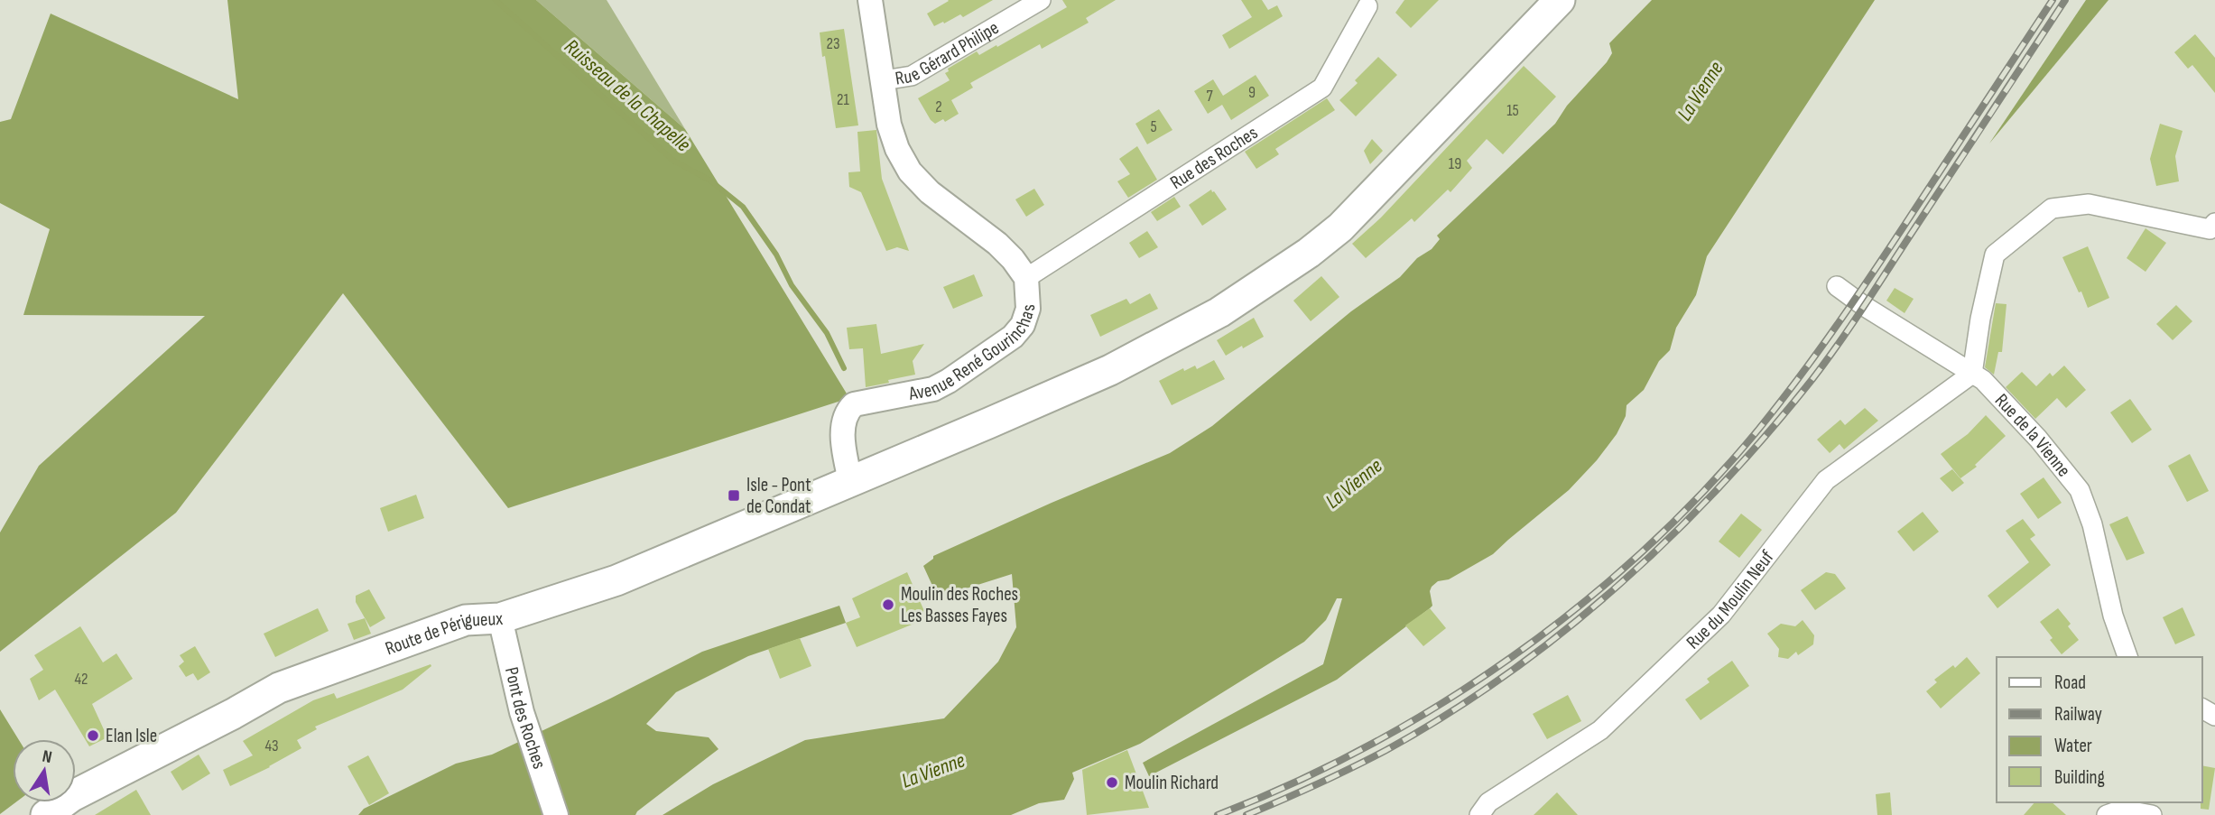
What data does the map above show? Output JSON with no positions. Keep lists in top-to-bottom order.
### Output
{
  "streets": {
    "main road": ["Route de Périgueux"],
    "street": [
      "Rue Gérard Philipe",
      "Rue des Roches",
      "Avenue René Gourinchas",
      "Rue de la Vienne",
      "Rue du Moulin Neuf",
      "Pont des Roches"
    ]
  },
  "crossings": [
    ["Rue Gérard Philipe", "Avenue René Gourinchas"],
    ["Rue des Roches", "Avenue René Gourinchas"],
    ["Avenue René Gourinchas", "Route de Périgueux"],
    ["Rue de la Vienne", "Rue du Moulin Neuf"],
    ["Route de Périgueux", "Pont des Roches"]
  ],
  "water": ["La Vienne", "Ruisseau de la Chapelle"],
  "places": {
    "transit": ["Isle - Pont de Condat"],
    "other": ["Moulin des Roches Les Basses Fayes", "Elan Isle", "Moulin Richard"]
  },
  "house_numbers": [
    "23",
    "9",
    "7",
    "21",
    "2",
    "15",
    "5",
    "19",
    "42",
    "43"
  ],
  "legend": [
    "Road",
    "Railway",
    "Water",
    "Building"
  ],
  "north": "top"
}
